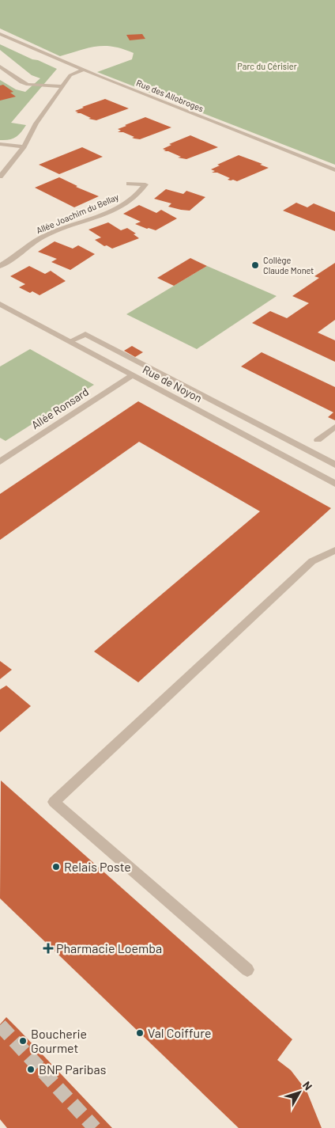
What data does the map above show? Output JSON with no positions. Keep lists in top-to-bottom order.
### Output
{
  "streets": {
    "street": [
      "Rue des Allobroges",
      "Allée Joachim du Bellay",
      "Rue de Noyon",
      "Allée Ronsard"
    ]
  },
  "crossings": [
    ["Rue de Noyon", "Allée Ronsard"]
  ],
  "parks": ["Parc du Cérisier"],
  "places": {
    "other": [
      "Collège Claude Monet",
      "Relais Poste",
      "Val Coiffure",
      "Boucherie Gourmet",
      "BNP Paribas"
    ],
    "health": ["Pharmacie Loemba"]
  },
  "north": "top right"
}
